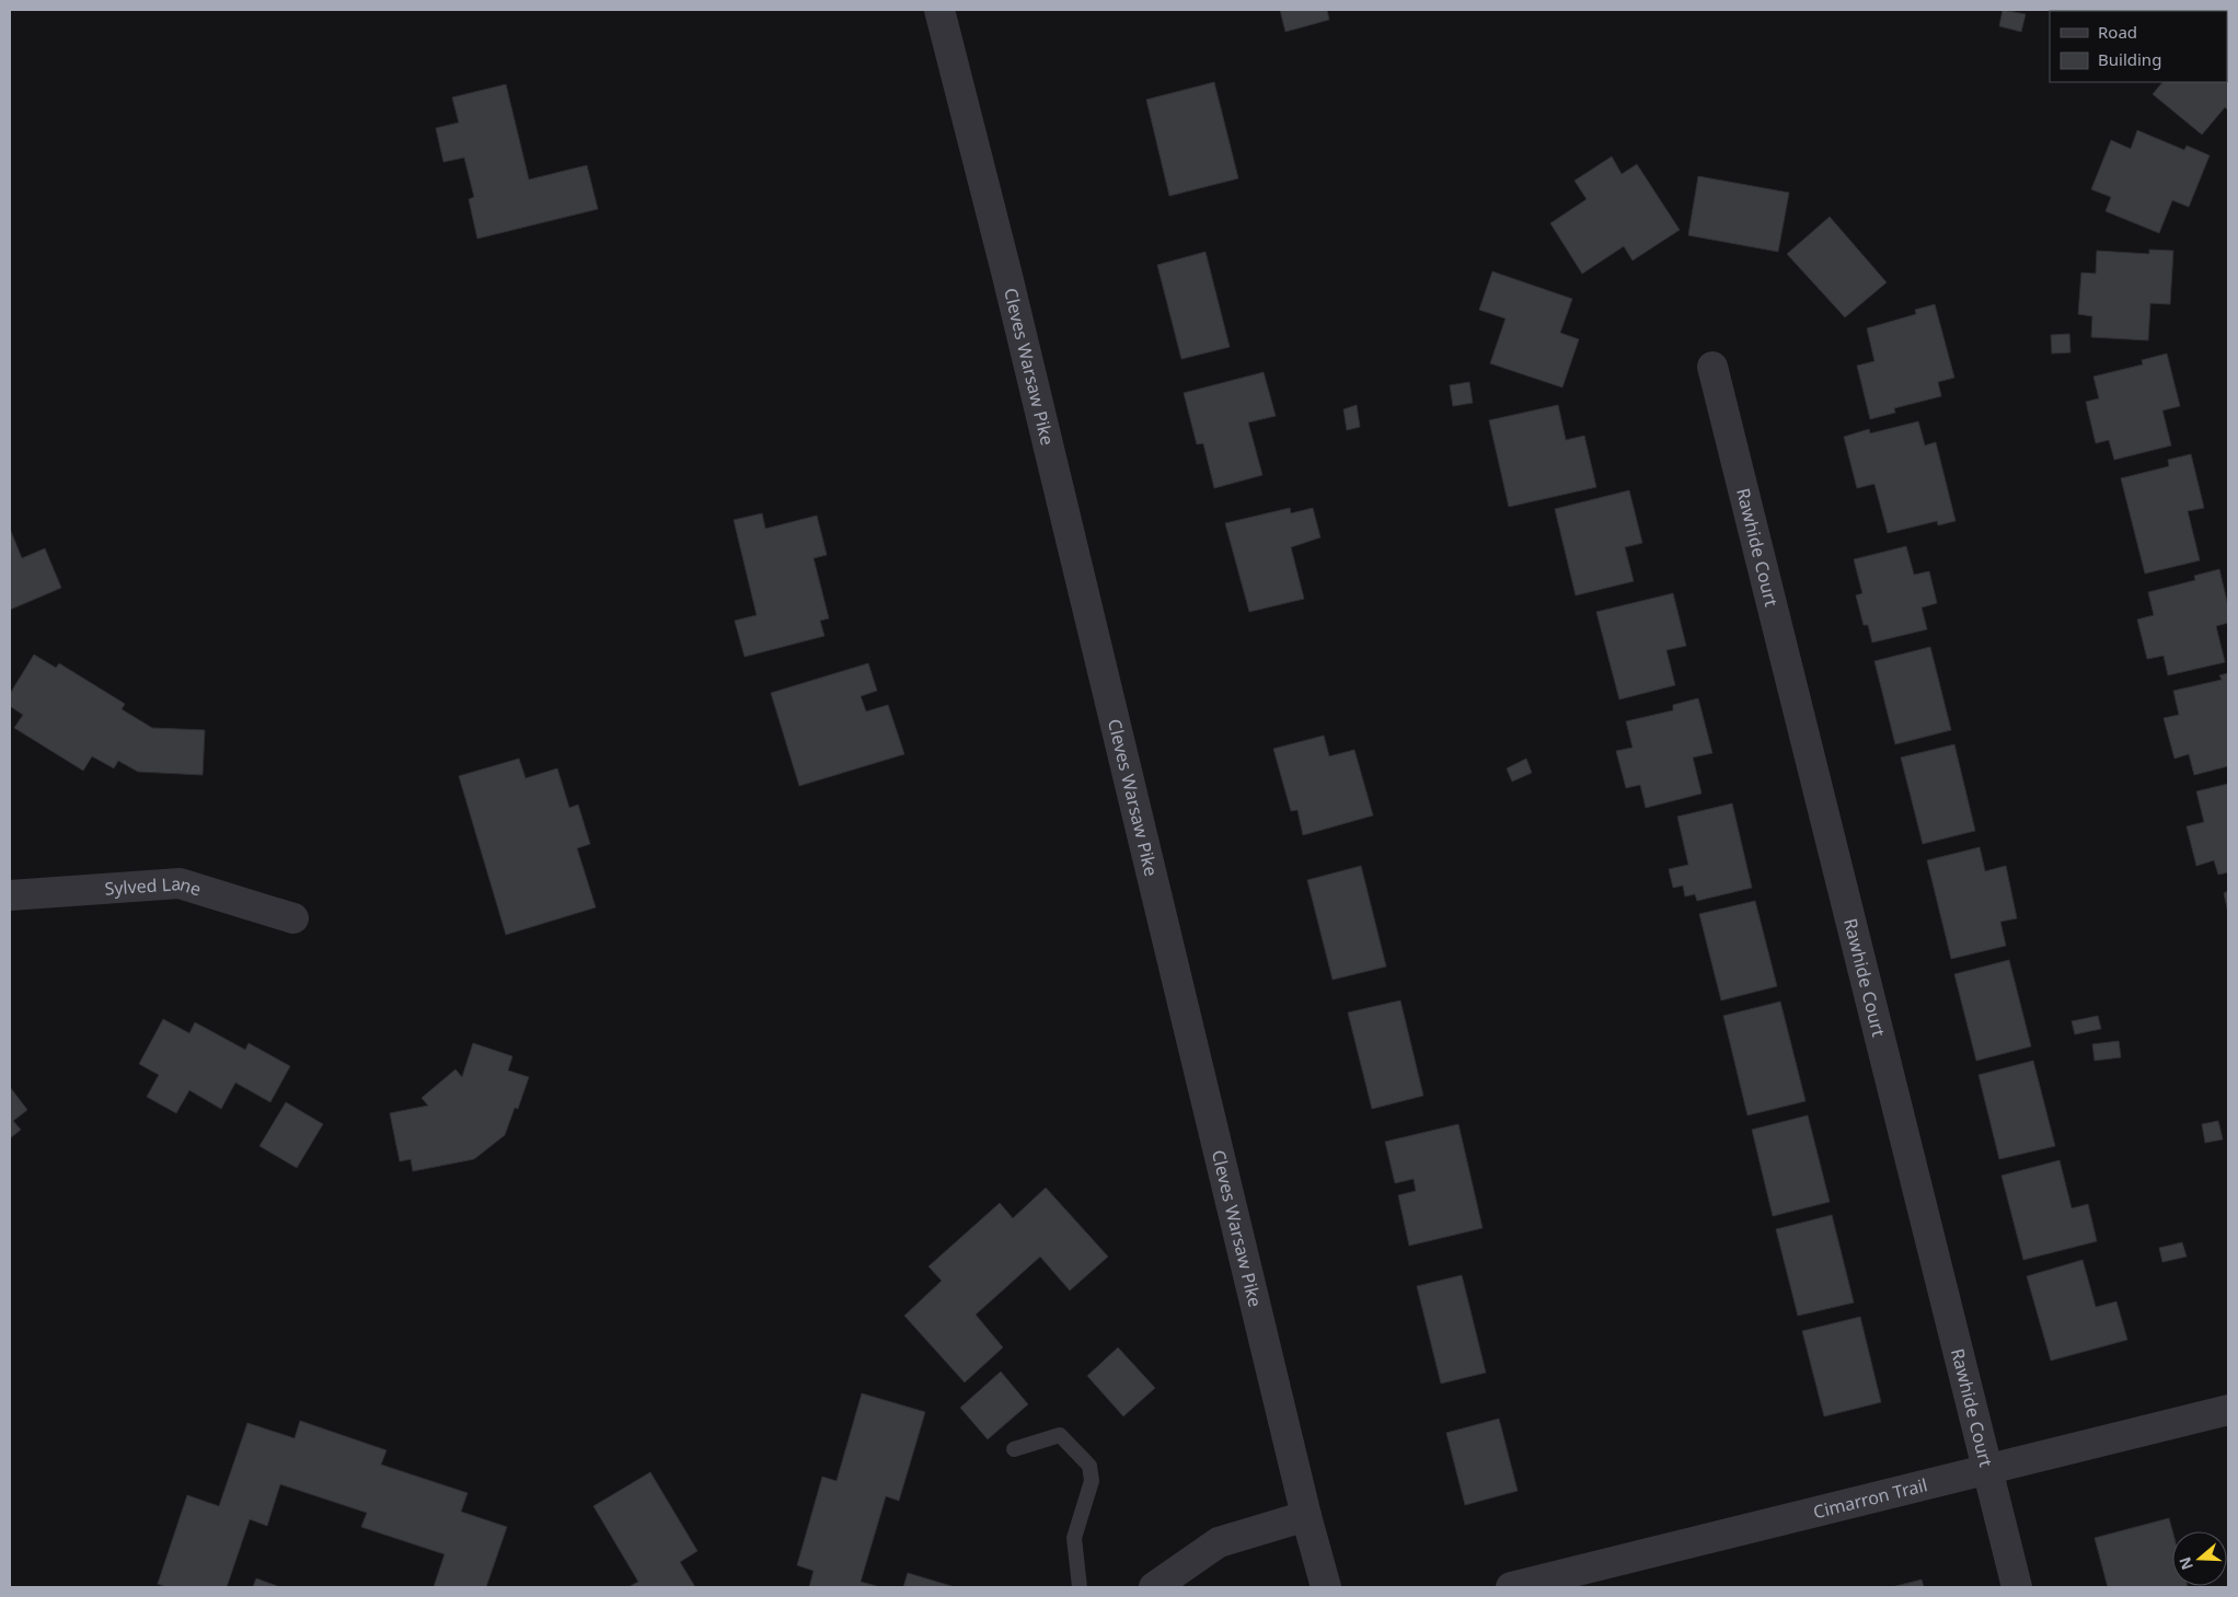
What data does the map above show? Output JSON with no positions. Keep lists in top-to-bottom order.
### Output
{
  "streets": {
    "street": [
      "Cleves Warsaw Pike",
      "Rawhide Court",
      "Sylved Lane",
      "Cimarron Trail"
    ]
  },
  "crossings": [
    ["Rawhide Court", "Cimarron Trail"]
  ],
  "legend": ["Road", "Building"],
  "north": "left"
}
